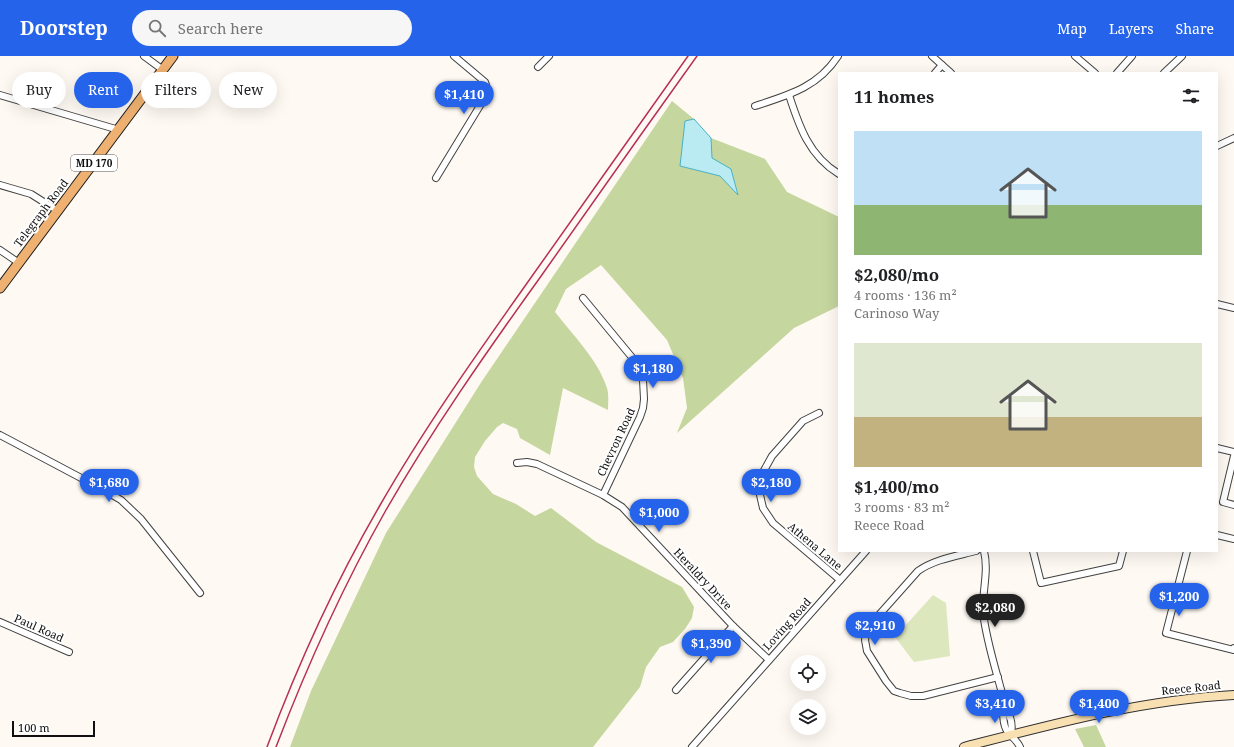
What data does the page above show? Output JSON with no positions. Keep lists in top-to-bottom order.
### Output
{
  "streets": {
    "main road": ["MD 170", "Telegraph Road", "Reece Road"],
    "street": [
      "Chevron Road",
      "Athena Lane",
      "Heraldry Drive",
      "Loving Road",
      "Paul Road"
    ]
  },
  "crossings": [
    ["Chevron Road", "Heraldry Drive"],
    ["Athena Lane", "Loving Road"],
    ["Heraldry Drive", "Loving Road"]
  ],
  "scale_bar": "100 m",
  "page": {
    "header": "Doorstep",
    "search": "Search here",
    "nav": ["Map", "Layers", "Share"],
    "chip": [
      "Buy",
      "Rent",
      "Filters",
      "New"
    ],
    "heading": "11 homes",
    "price": [
      "$1,410",
      "$1,180",
      "$1,680",
      "$2,180",
      "$1,000",
      "$1,200",
      "$2,080",
      "$2,910",
      "$1,390",
      "$3,410",
      "$1,400"
    ],
    "list": [
      {
        "name": "$2,080/mo",
        "note": "4 rooms · 136 m² · Carinoso Way"
      },
      {
        "name": "$1,400/mo",
        "note": "3 rooms · 83 m² · Reece Road"
      }
    ],
    "scale": "100 m"
  }
}
